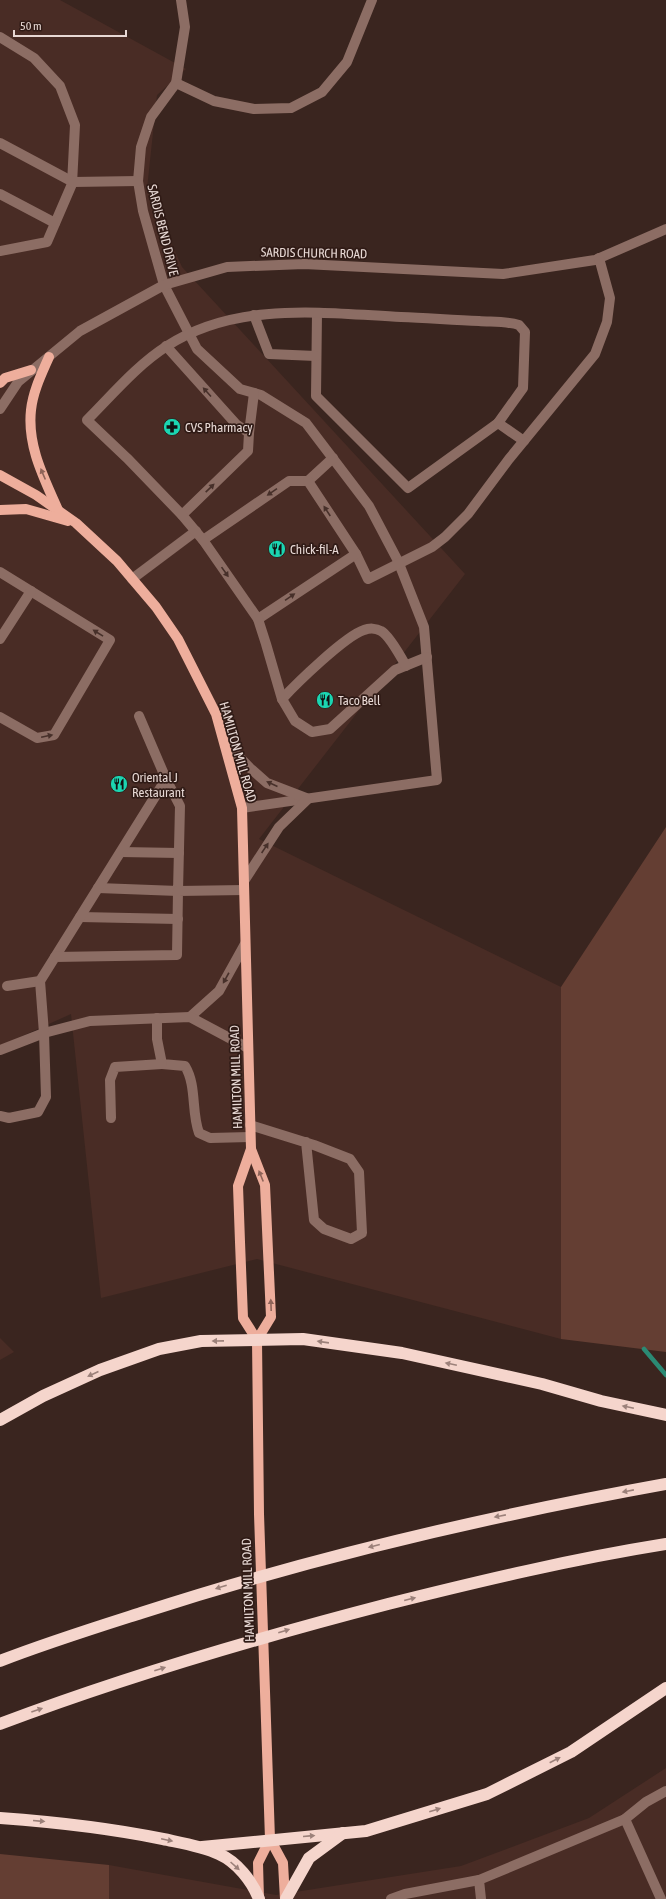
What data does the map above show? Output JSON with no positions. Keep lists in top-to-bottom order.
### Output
{
  "streets": {
    "main road": ["HAMILTON MILL ROAD"],
    "street": ["SARDIS BEND DRIVE", "SARDIS CHURCH ROAD"]
  },
  "crossings": [
    ["SARDIS BEND DRIVE", "SARDIS CHURCH ROAD"]
  ],
  "places": {
    "pharmacy": ["CVS Pharmacy"],
    "restaurant": ["Chick-fil-A", "Taco Bell", "Oriental J Restaurant"]
  },
  "scale_bar": "50 m"
}
